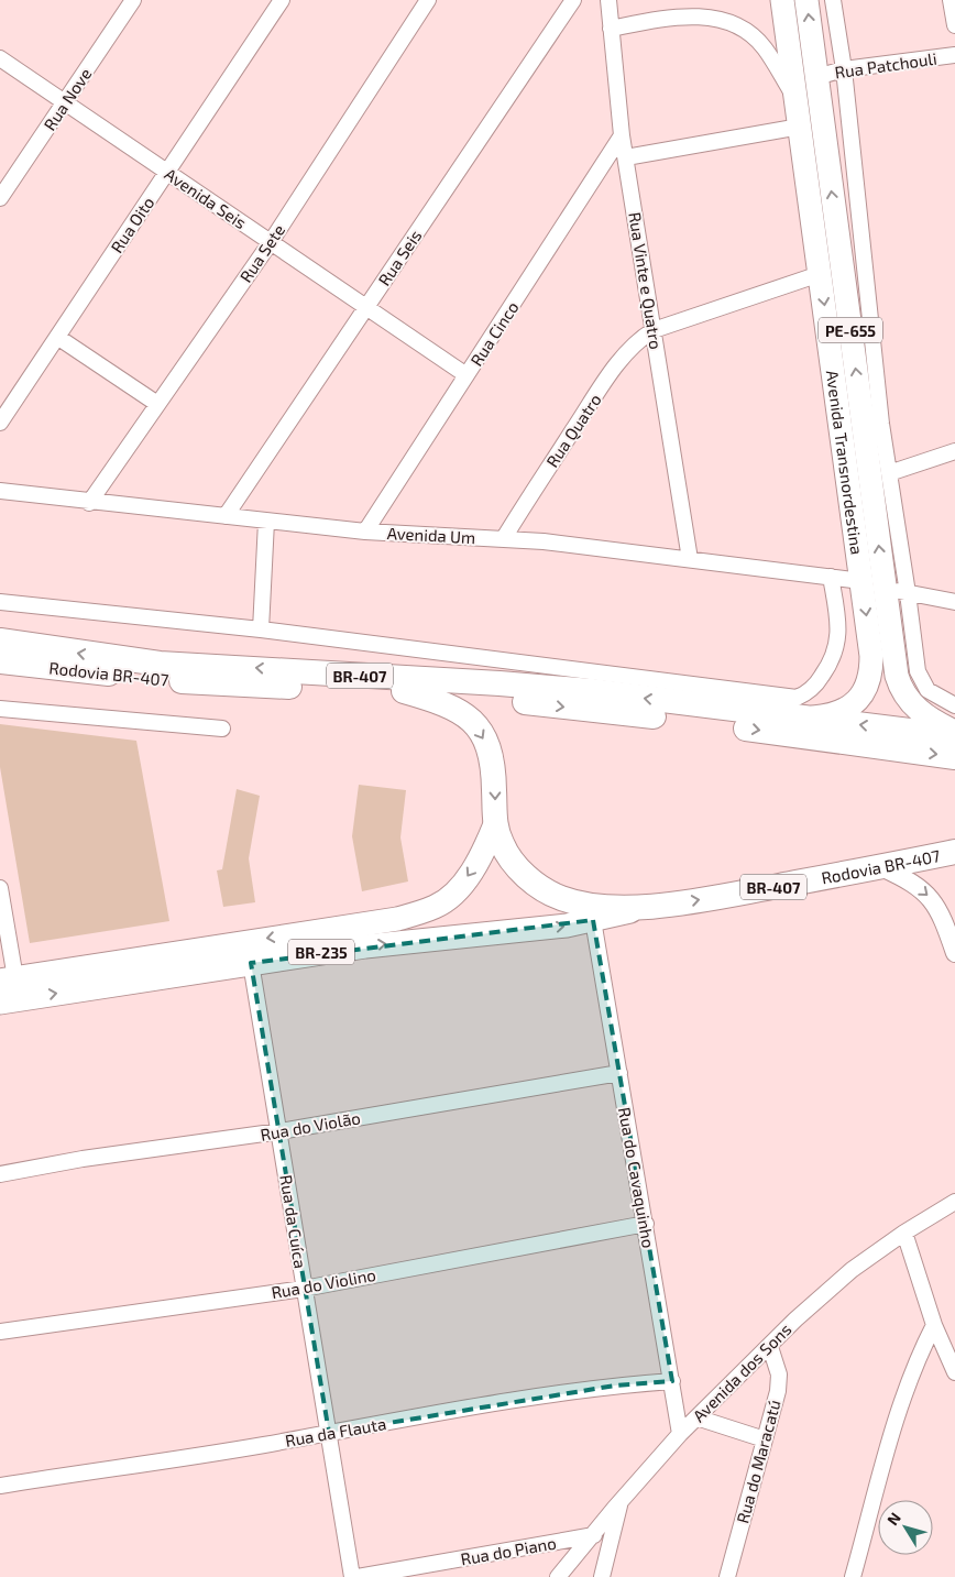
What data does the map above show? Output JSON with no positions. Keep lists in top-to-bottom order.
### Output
{
  "streets": {
    "highway": ["Rodovia BR-407", "BR-407"],
    "main road": ["PE-655", "Avenida Transnordestina", "BR-235"],
    "street": [
      "Rua Patchouli",
      "Rua Nove",
      "Avenida Seis",
      "Rua Oito",
      "Rua Sete",
      "Rua Seis",
      "Rua Vinte e Quatro",
      "Rua Cinco",
      "Rua Quatro",
      "Avenida Um",
      "Rua do Violão",
      "Rua do Cavaquinho",
      "Rua da Cuíca",
      "Rua do Violino",
      "Avenida dos Sons",
      "Rua da Flauta",
      "Rua do Maracatú",
      "Rua do Piano"
    ]
  },
  "crossings": [
    ["Rua Patchouli", "Avenida Transnordestina"],
    ["Rua Nove", "Avenida Seis"],
    ["Avenida Seis", "Rua Oito"],
    ["Avenida Seis", "Rua Sete"],
    ["Avenida Seis", "Rua Seis"],
    ["Avenida Seis", "Rua Cinco"],
    ["Rua Sete", "Avenida Um"],
    ["Rua Seis", "Avenida Um"],
    ["Rua Vinte e Quatro", "Rua Cinco"],
    ["Rua Vinte e Quatro", "Rua Quatro"],
    ["Rua Vinte e Quatro", "Avenida Um"],
    ["Rua Cinco", "Avenida Um"],
    ["Rua Quatro", "Avenida Um"],
    ["Avenida Transnordestina", "Avenida Um"],
    ["Avenida Transnordestina", "BR-407"],
    ["Rodovia BR-407", "BR-235"],
    ["BR-235", "Rua do Cavaquinho"],
    ["BR-235", "Rua da Cuíca"],
    ["Rua do Violão", "Rua do Cavaquinho"],
    ["Rua do Violão", "Rua da Cuíca"],
    ["Rua do Cavaquinho", "Rua do Violino"],
    ["Rua do Cavaquinho", "Avenida dos Sons"],
    ["Rua do Cavaquinho", "Rua da Flauta"],
    ["Rua da Cuíca", "Rua do Violino"],
    ["Rua da Cuíca", "Rua da Flauta"],
    ["Avenida dos Sons", "Rua do Maracatú"],
    ["Avenida dos Sons", "Rua do Piano"]
  ],
  "north": "top left"
}
